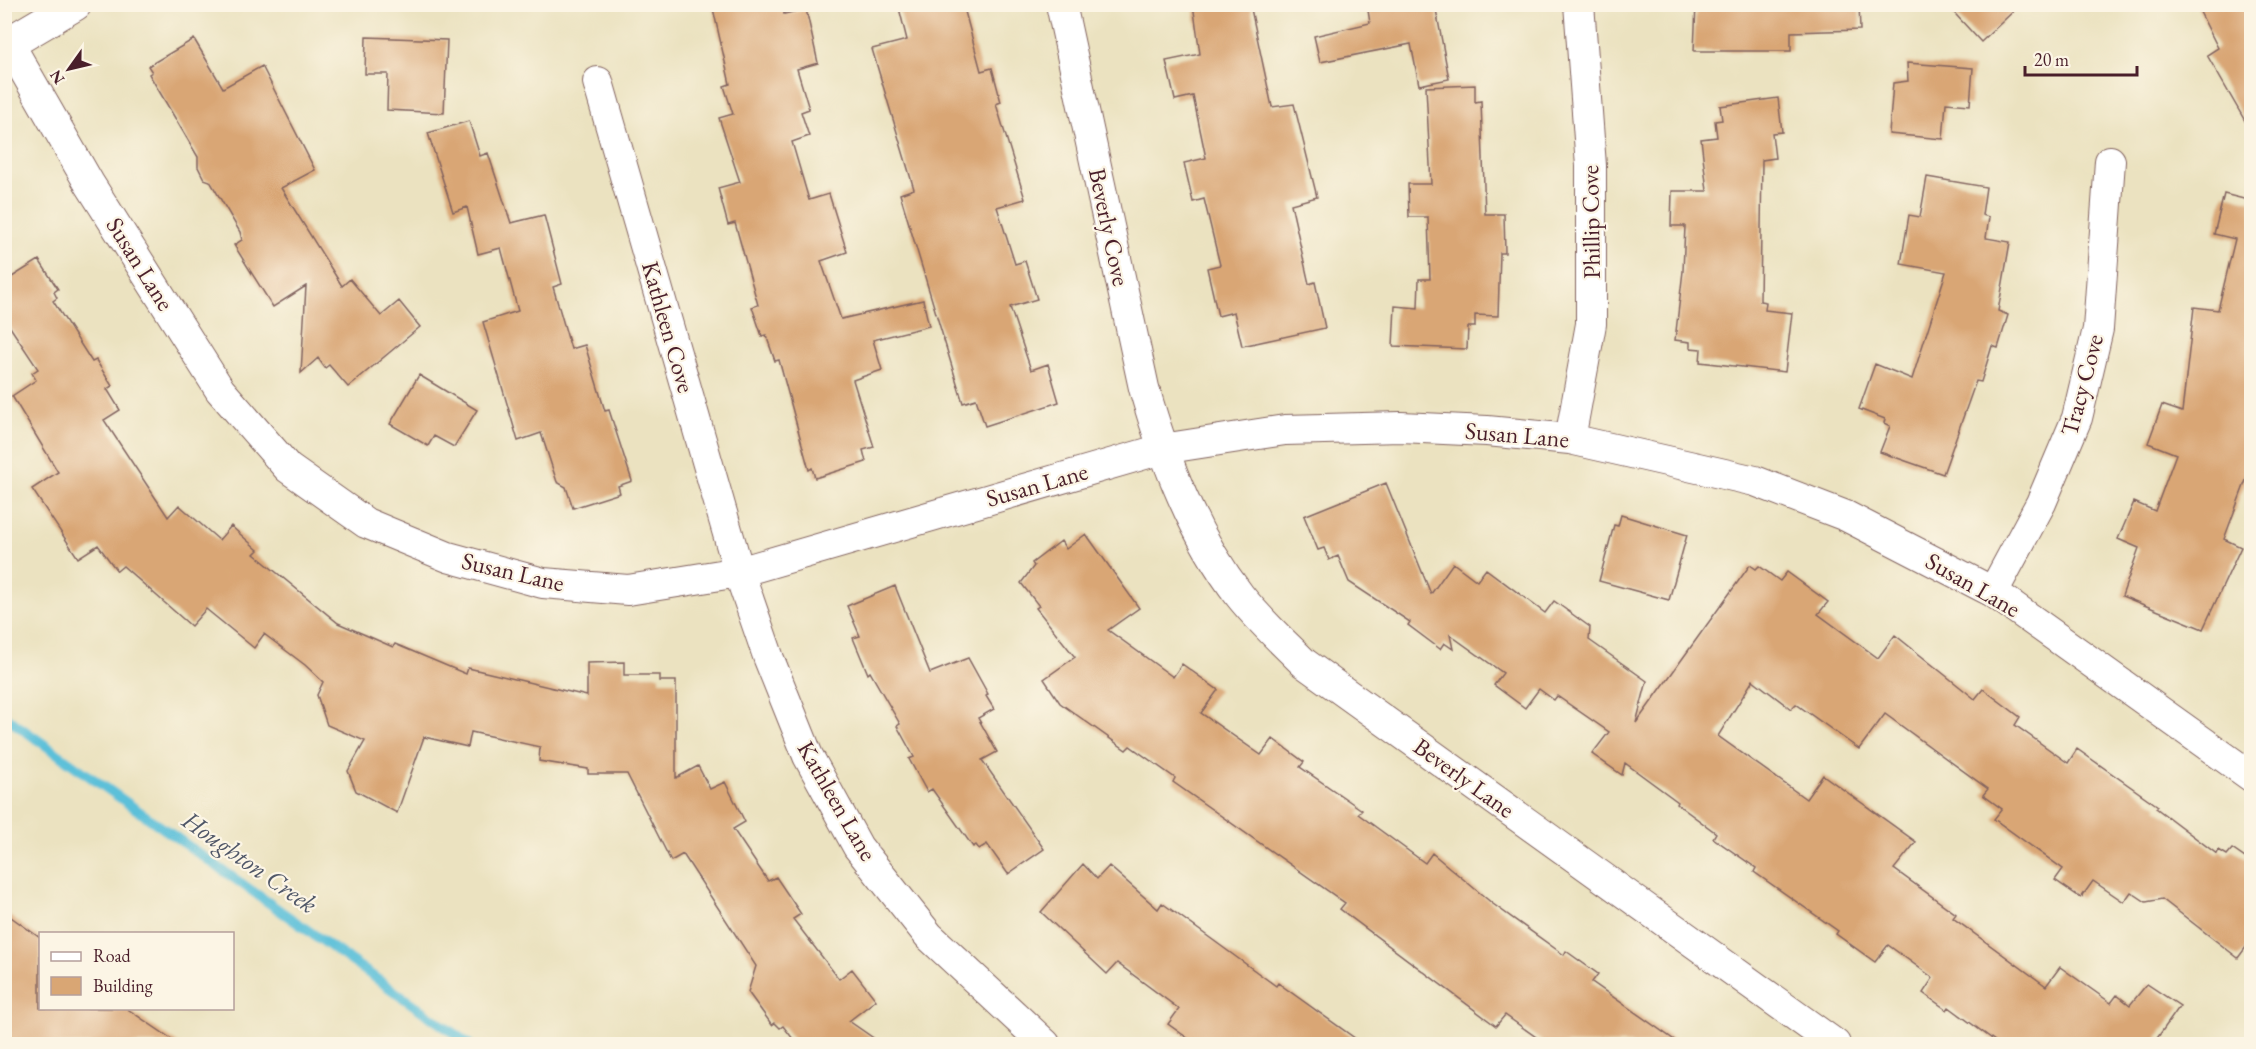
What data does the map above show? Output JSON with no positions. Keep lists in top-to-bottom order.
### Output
{
  "streets": {
    "street": [
      "Phillip Cove",
      "Beverly Cove",
      "Susan Lane",
      "Kathleen Cove",
      "Tracy Cove",
      "Beverly Lane",
      "Kathleen Lane"
    ]
  },
  "crossings": [
    ["Phillip Cove", "Susan Lane"],
    ["Beverly Cove", "Susan Lane"],
    ["Beverly Cove", "Beverly Lane"],
    ["Susan Lane", "Kathleen Cove"],
    ["Susan Lane", "Tracy Cove"],
    ["Susan Lane", "Beverly Lane"],
    ["Susan Lane", "Kathleen Lane"],
    ["Kathleen Cove", "Kathleen Lane"]
  ],
  "water": ["Houghton Creek"],
  "legend": ["Road", "Building"],
  "scale_bar": "20 m",
  "north": "bottom left"
}
